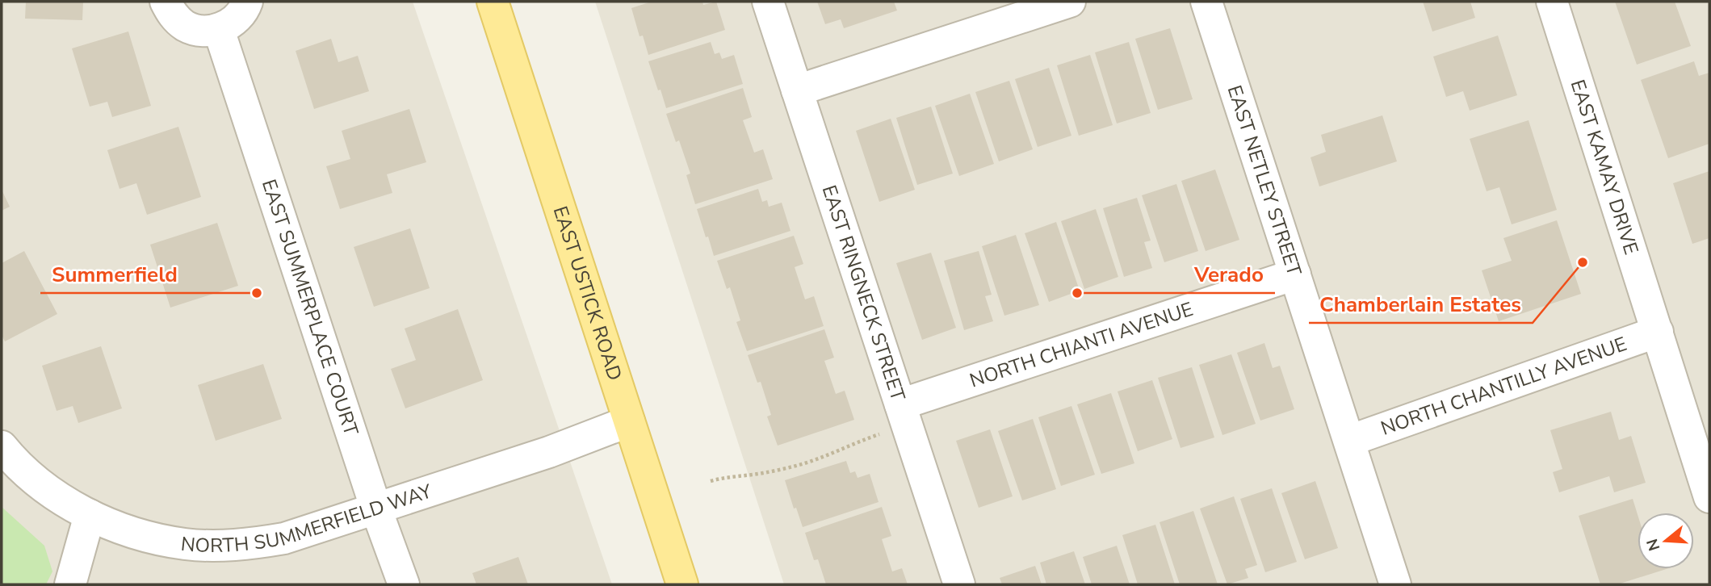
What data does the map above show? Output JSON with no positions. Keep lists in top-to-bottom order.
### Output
{
  "streets": {
    "main road": ["EAST USTICK ROAD"],
    "street": [
      "EAST KAMAY DRIVE",
      "EAST NETLEY STREET",
      "EAST RINGNECK STREET",
      "EAST SUMMERPLACE COURT",
      "NORTH CHIANTI AVENUE",
      "NORTH CHANTILLY AVENUE",
      "NORTH SUMMERFIELD WAY"
    ]
  },
  "crossings": [
    ["EAST KAMAY DRIVE", "NORTH CHANTILLY AVENUE"],
    ["EAST NETLEY STREET", "NORTH CHIANTI AVENUE"],
    ["EAST NETLEY STREET", "NORTH CHANTILLY AVENUE"],
    ["EAST USTICK ROAD", "NORTH SUMMERFIELD WAY"],
    ["EAST RINGNECK STREET", "NORTH CHIANTI AVENUE"],
    ["EAST SUMMERPLACE COURT", "NORTH SUMMERFIELD WAY"]
  ],
  "places": ["Chamberlain Estates", "Summerfield", "Verado"],
  "north": "left"
}
